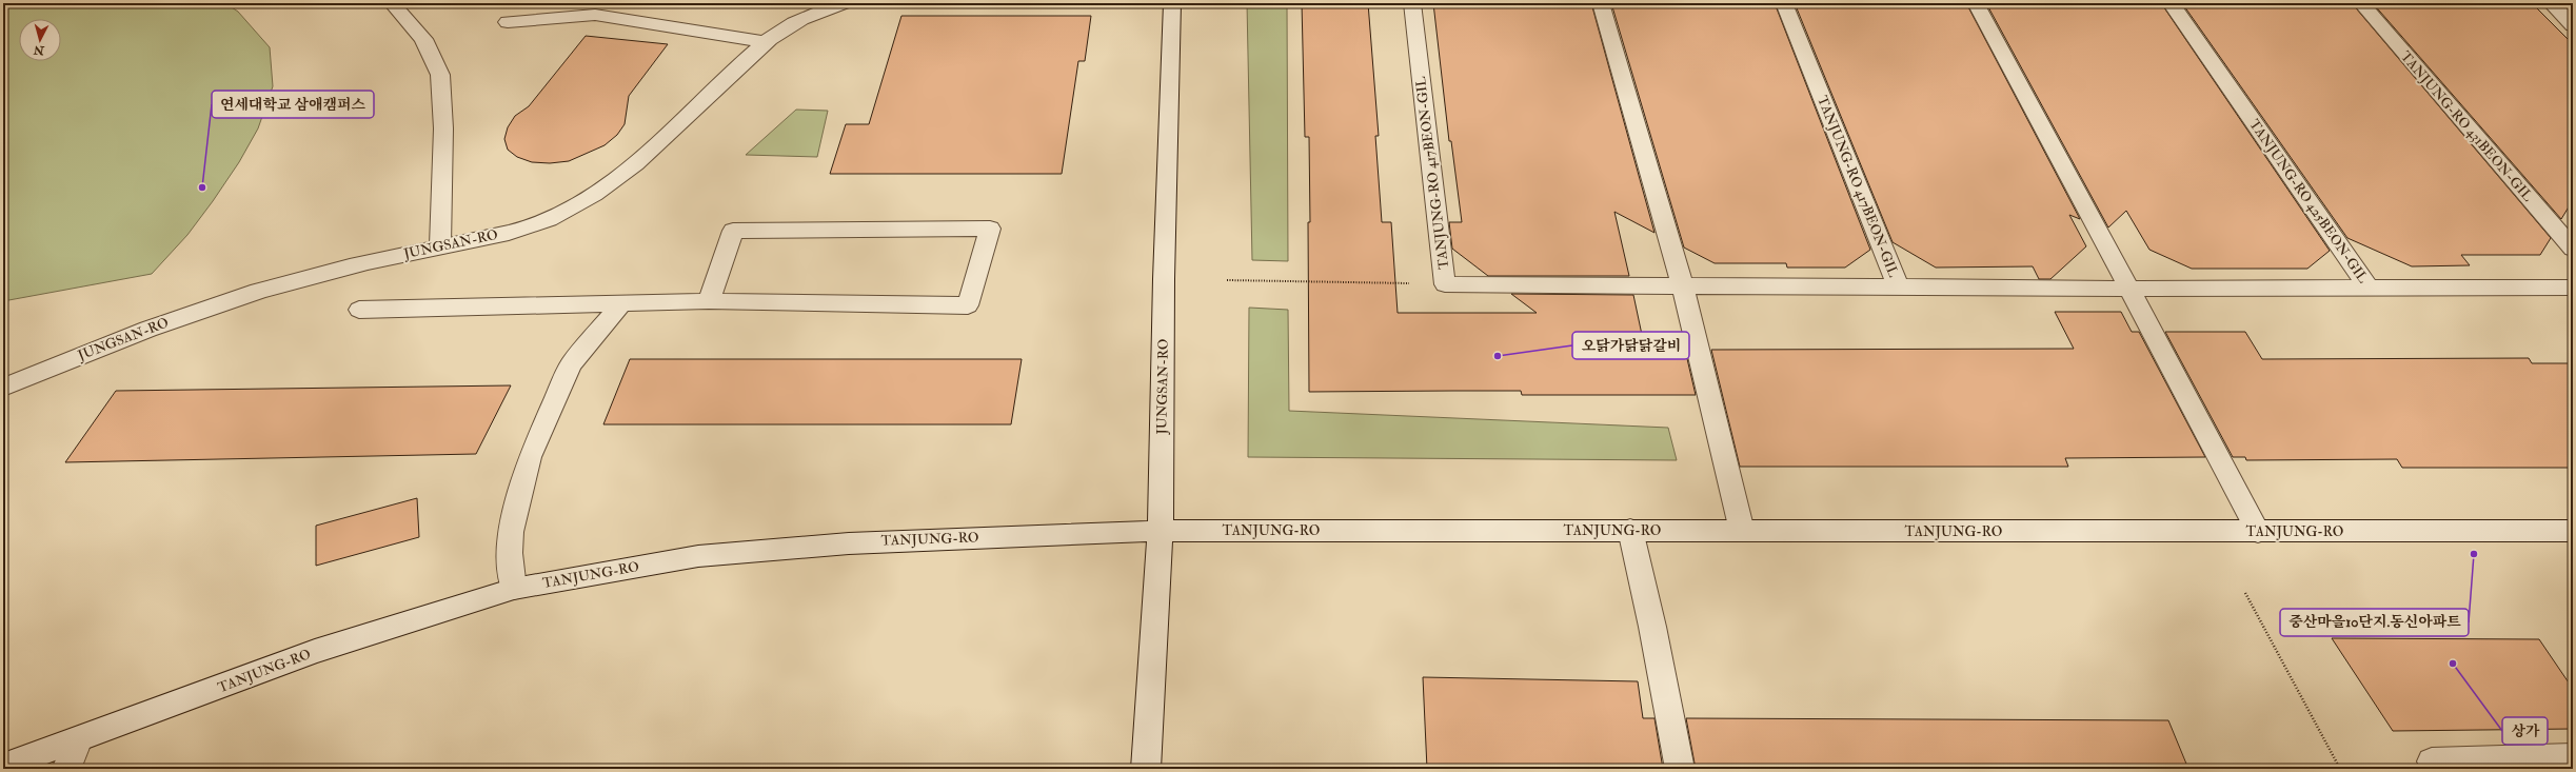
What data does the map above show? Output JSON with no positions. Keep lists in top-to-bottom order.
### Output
{
  "streets": {
    "street": [
      "TANJUNG-RO 431BEON-GIL",
      "TANJUNG-RO 417BEON-GIL",
      "TANJUNG-RO 425BEON-GIL",
      "JUNGSAN-RO",
      "TANJUNG-RO"
    ]
  },
  "crossings": [
    ["TANJUNG-RO 417BEON-GIL", "TANJUNG-RO 425BEON-GIL"],
    ["JUNGSAN-RO", "TANJUNG-RO"]
  ],
  "places": [
    "연세대학교 삼애캠퍼스",
    "오닭가닭닭갈비",
    "중산마을10단지.동신아파트",
    "상가"
  ],
  "north": "bottom"
}
